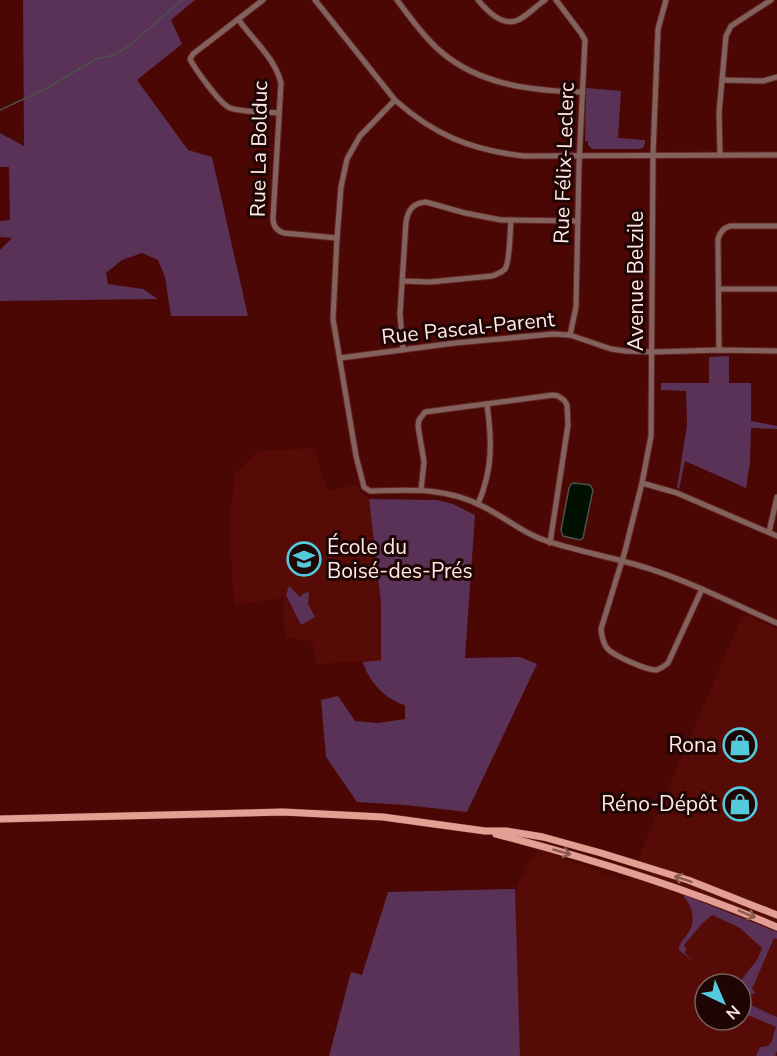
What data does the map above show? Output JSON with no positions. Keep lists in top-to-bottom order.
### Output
{
  "streets": {
    "street": [
      "Rue La Bolduc",
      "Rue Félix-Leclerc",
      "Avenue Belzile",
      "Rue Pascal-Parent"
    ]
  },
  "crossings": [
    ["Rue Félix-Leclerc", "Rue Pascal-Parent"],
    ["Avenue Belzile", "Rue Pascal-Parent"]
  ],
  "places": {
    "school or university": ["École du Boisé-des-Prés"],
    "shop": ["Rona", "Réno-Dépôt"]
  },
  "north": "bottom right"
}
